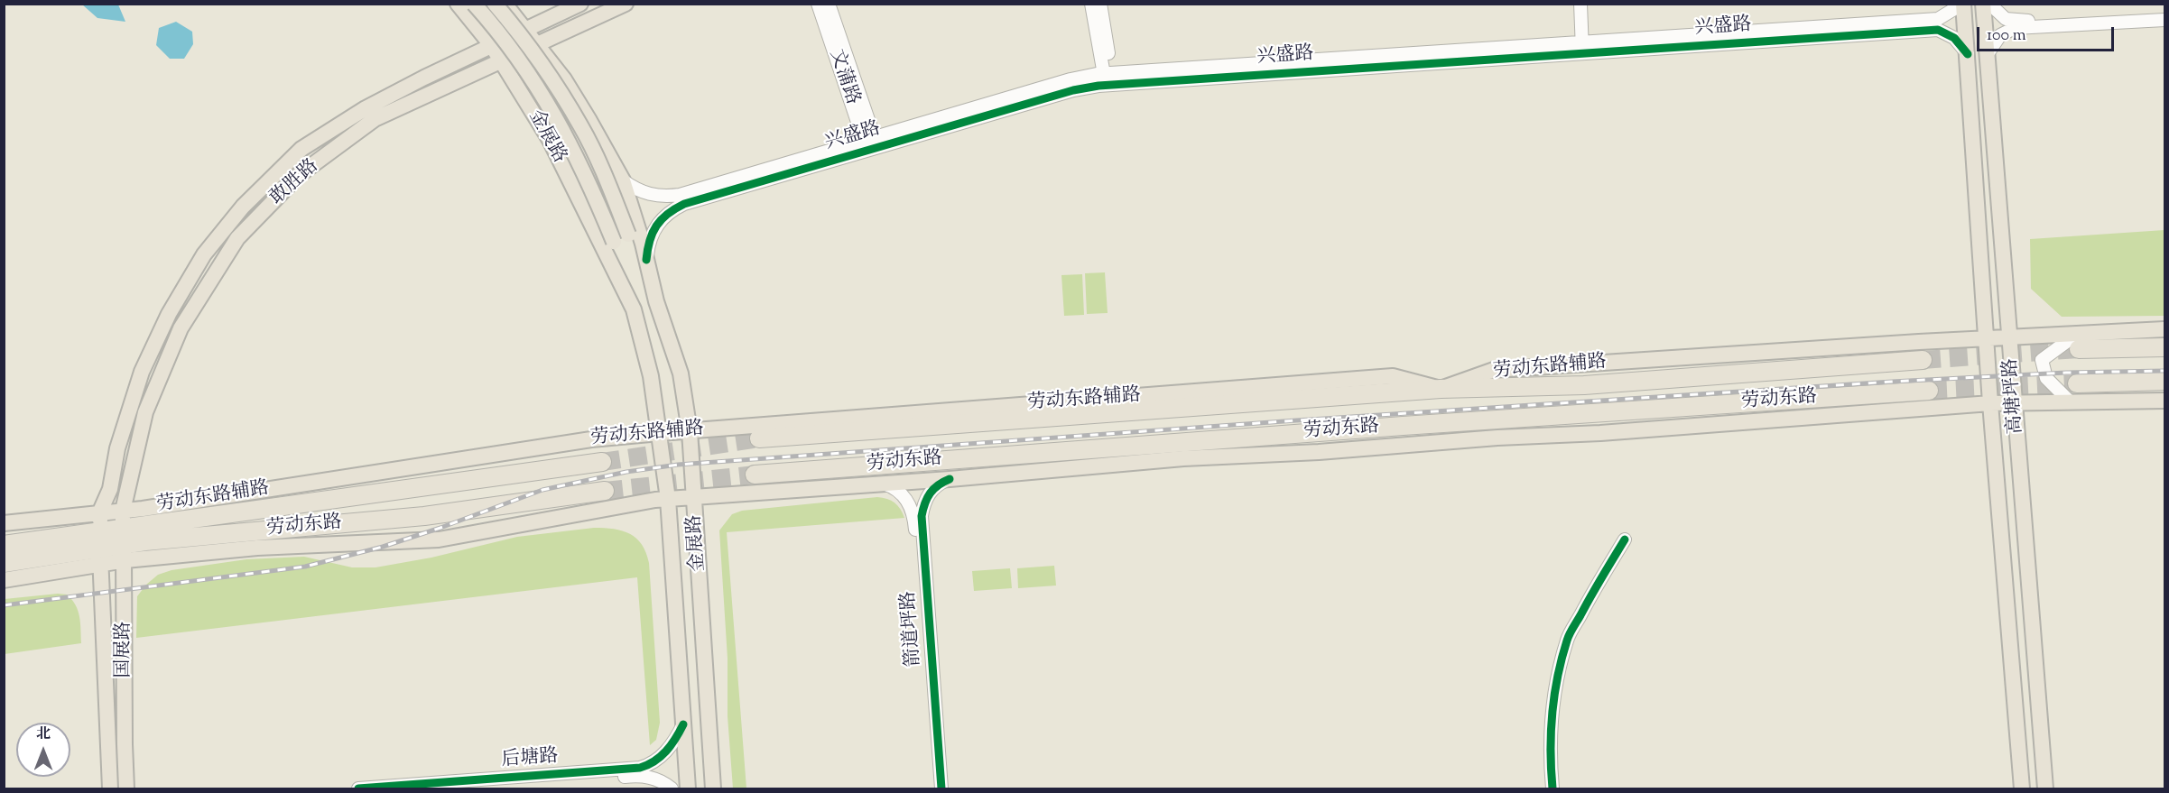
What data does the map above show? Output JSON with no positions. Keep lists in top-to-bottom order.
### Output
{
  "streets": {
    "highway": ["劳动东路"],
    "main road": [
      "金展路",
      "敢胜路",
      "劳动东路辅路",
      "高塘坪路",
      "国展路"
    ],
    "street": [
      "兴盛路",
      "文蒲路",
      "箭道坪路",
      "后塘路"
    ]
  },
  "crossings": [
    ["兴盛路", "文蒲路"],
    ["兴盛路", "金展路"],
    ["兴盛路", "高塘坪路"],
    ["金展路", "敢胜路"],
    ["金展路", "劳动东路辅路"],
    ["金展路", "后塘路"],
    ["敢胜路", "劳动东路辅路"],
    ["敢胜路", "劳动东路"],
    ["敢胜路", "国展路"],
    ["劳动东路辅路", "高塘坪路"],
    ["劳动东路辅路", "劳动东路"],
    ["劳动东路辅路", "国展路"],
    ["劳动东路", "国展路"]
  ],
  "scale_bar": "100 m",
  "north": "top"
}
